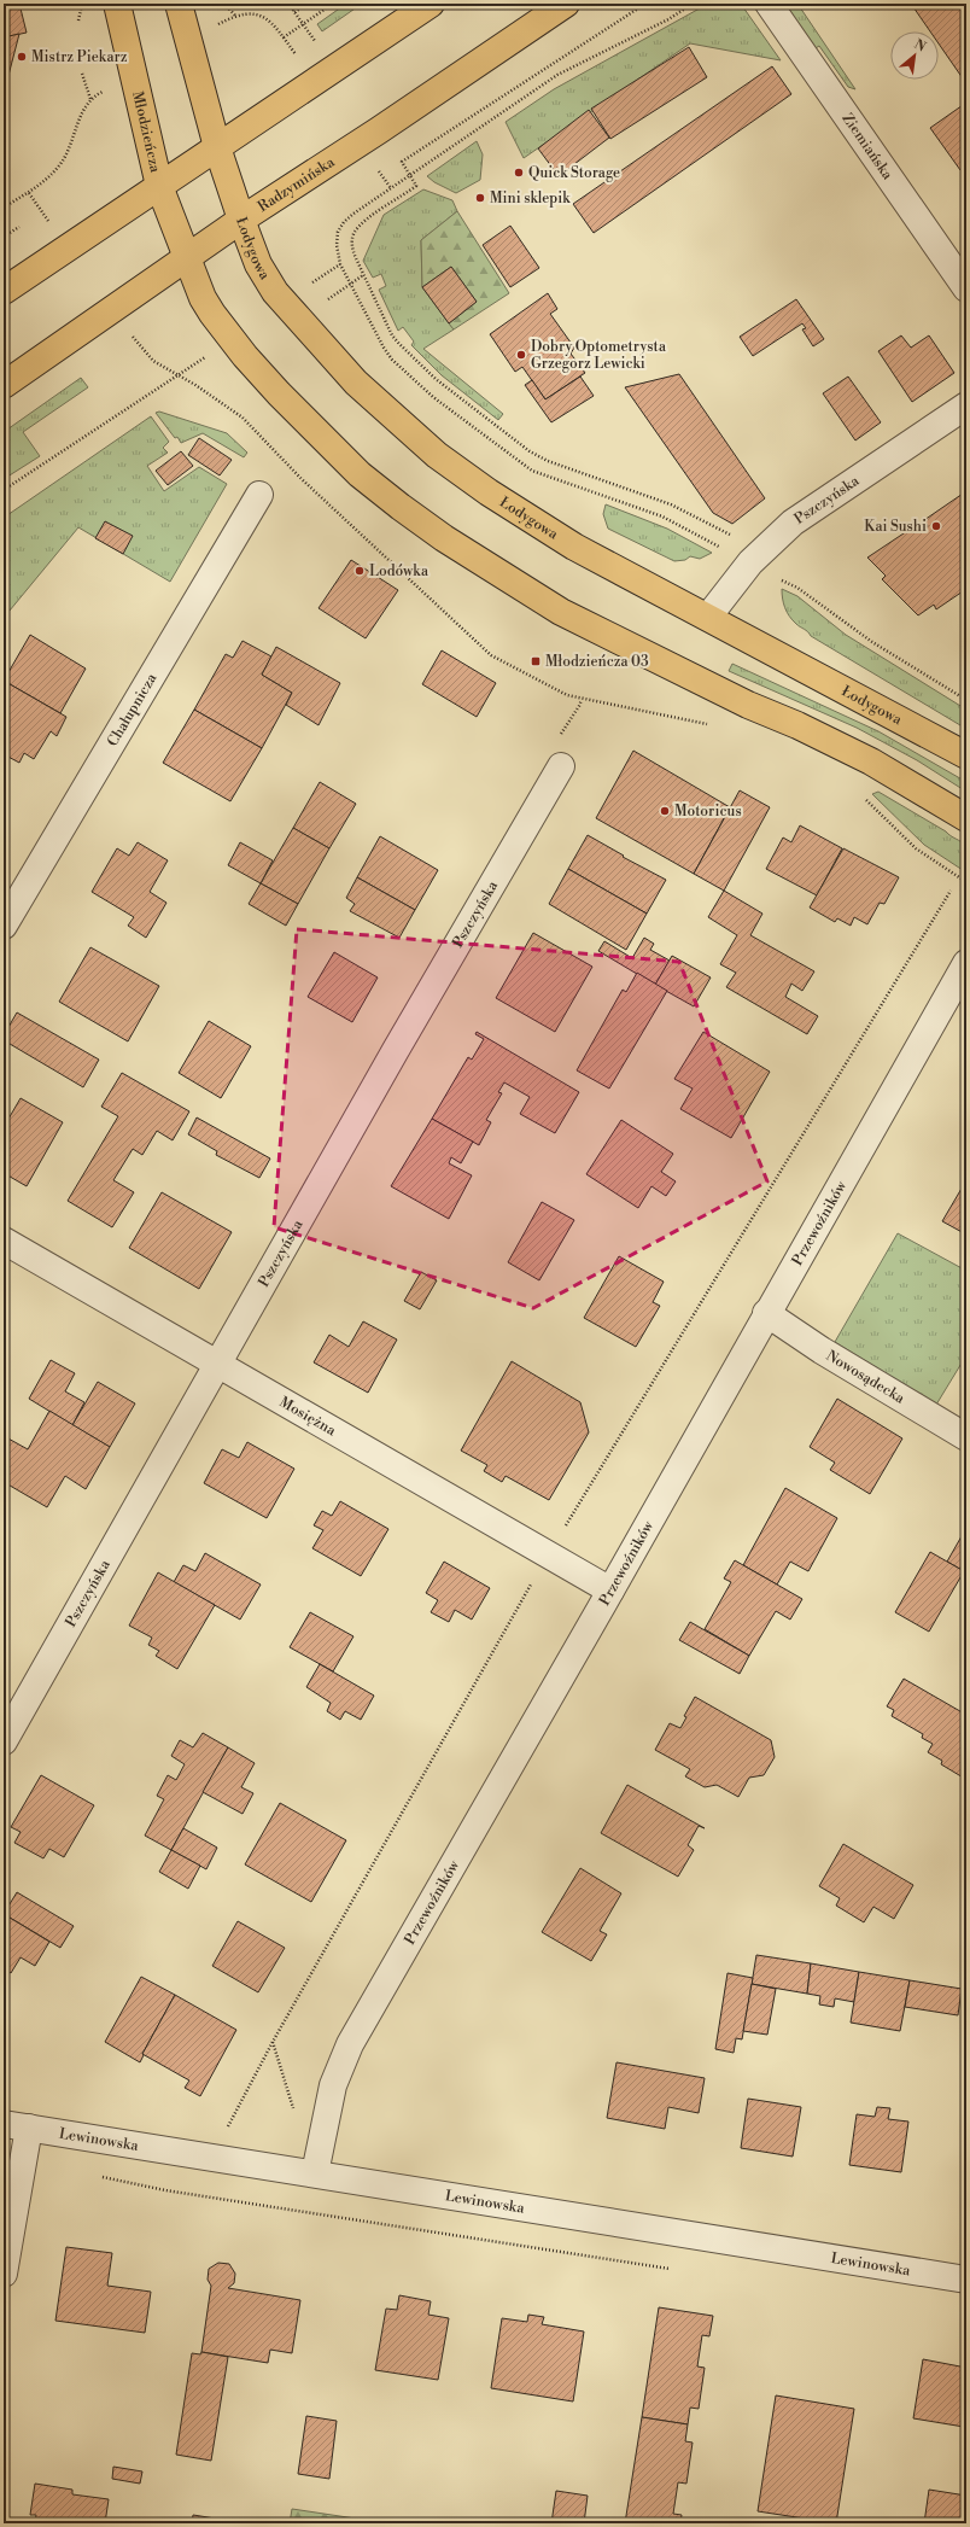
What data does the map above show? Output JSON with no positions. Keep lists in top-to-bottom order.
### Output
{
  "streets": {
    "main road": ["Młodzieńcza", "Radzymińska", "Łodygowa"],
    "street": [
      "Ziemiańska",
      "Pszczyńska",
      "Chałupnicza",
      "Przewoźników",
      "Nowosądecka",
      "Mosiężna",
      "Lewinowska"
    ]
  },
  "crossings": [
    ["Młodzieńcza", "Radzymińska"],
    ["Radzymińska", "Łodygowa"],
    ["Łodygowa", "Pszczyńska"],
    ["Pszczyńska", "Mosiężna"],
    ["Przewoźników", "Nowosądecka"],
    ["Przewoźników", "Mosiężna"],
    ["Przewoźników", "Lewinowska"]
  ],
  "places": {
    "other": [
      "Mistrz Piekarz",
      "Quick Storage",
      "Mini sklepik",
      "Dobry Optometrysta Grzegorz Lewicki",
      "Kai Sushi",
      "Lodówka",
      "Motoricus"
    ],
    "transit": ["Młodzieńcza 03"]
  },
  "north": "top right"
}
